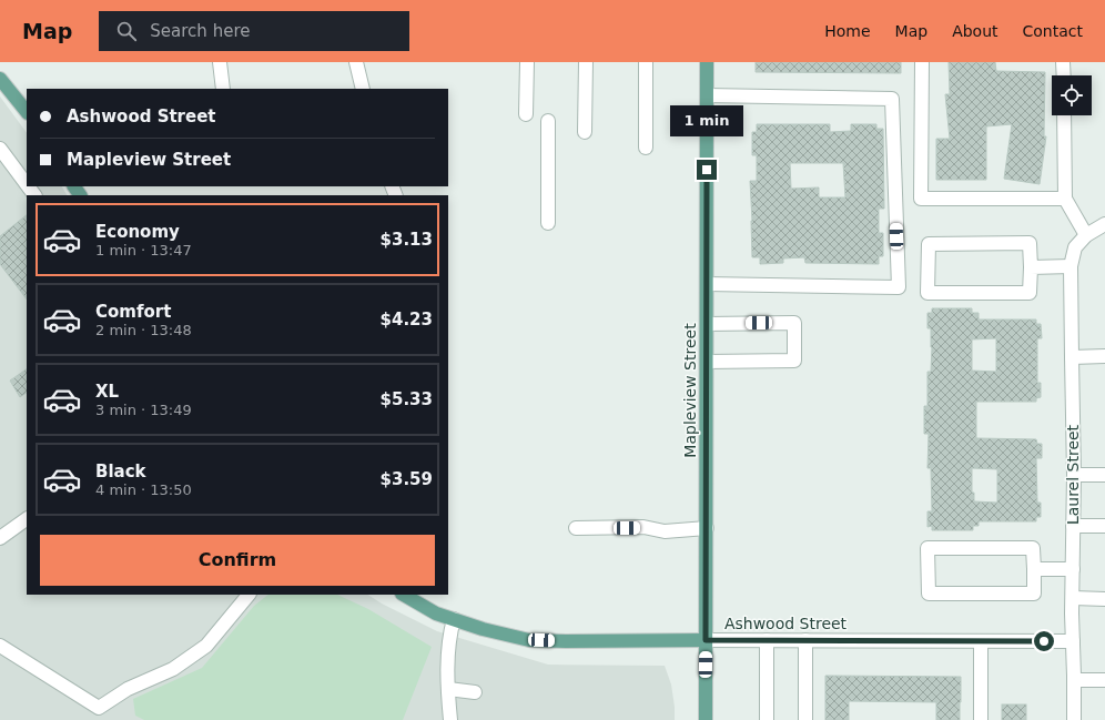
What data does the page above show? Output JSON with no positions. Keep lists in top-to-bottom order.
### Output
{
  "streets": {
    "main road": ["Mapleview Street", "Ashwood Street"],
    "street": ["Laurel Street"]
  },
  "crossings": [
    ["Mapleview Street", "Ashwood Street"],
    ["Laurel Street", "Ashwood Street"]
  ],
  "page": {
    "header": "Map",
    "search": "Search here",
    "nav": [
      "Home",
      "Map",
      "About",
      "Contact"
    ],
    "banner": ["Ashwood Street", "Mapleview Street"],
    "bubble": "1 min",
    "list": [
      {
        "name": "Economy",
        "note": "1 min · 13:47",
        "value": "$3.13"
      },
      {
        "name": "Comfort",
        "note": "2 min · 13:48",
        "value": "$4.23"
      },
      {
        "name": "XL",
        "note": "3 min · 13:49",
        "value": "$5.33"
      },
      {
        "name": "Black",
        "note": "4 min · 13:50",
        "value": "$3.59"
      }
    ],
    "buttons": "Confirm"
  }
}
